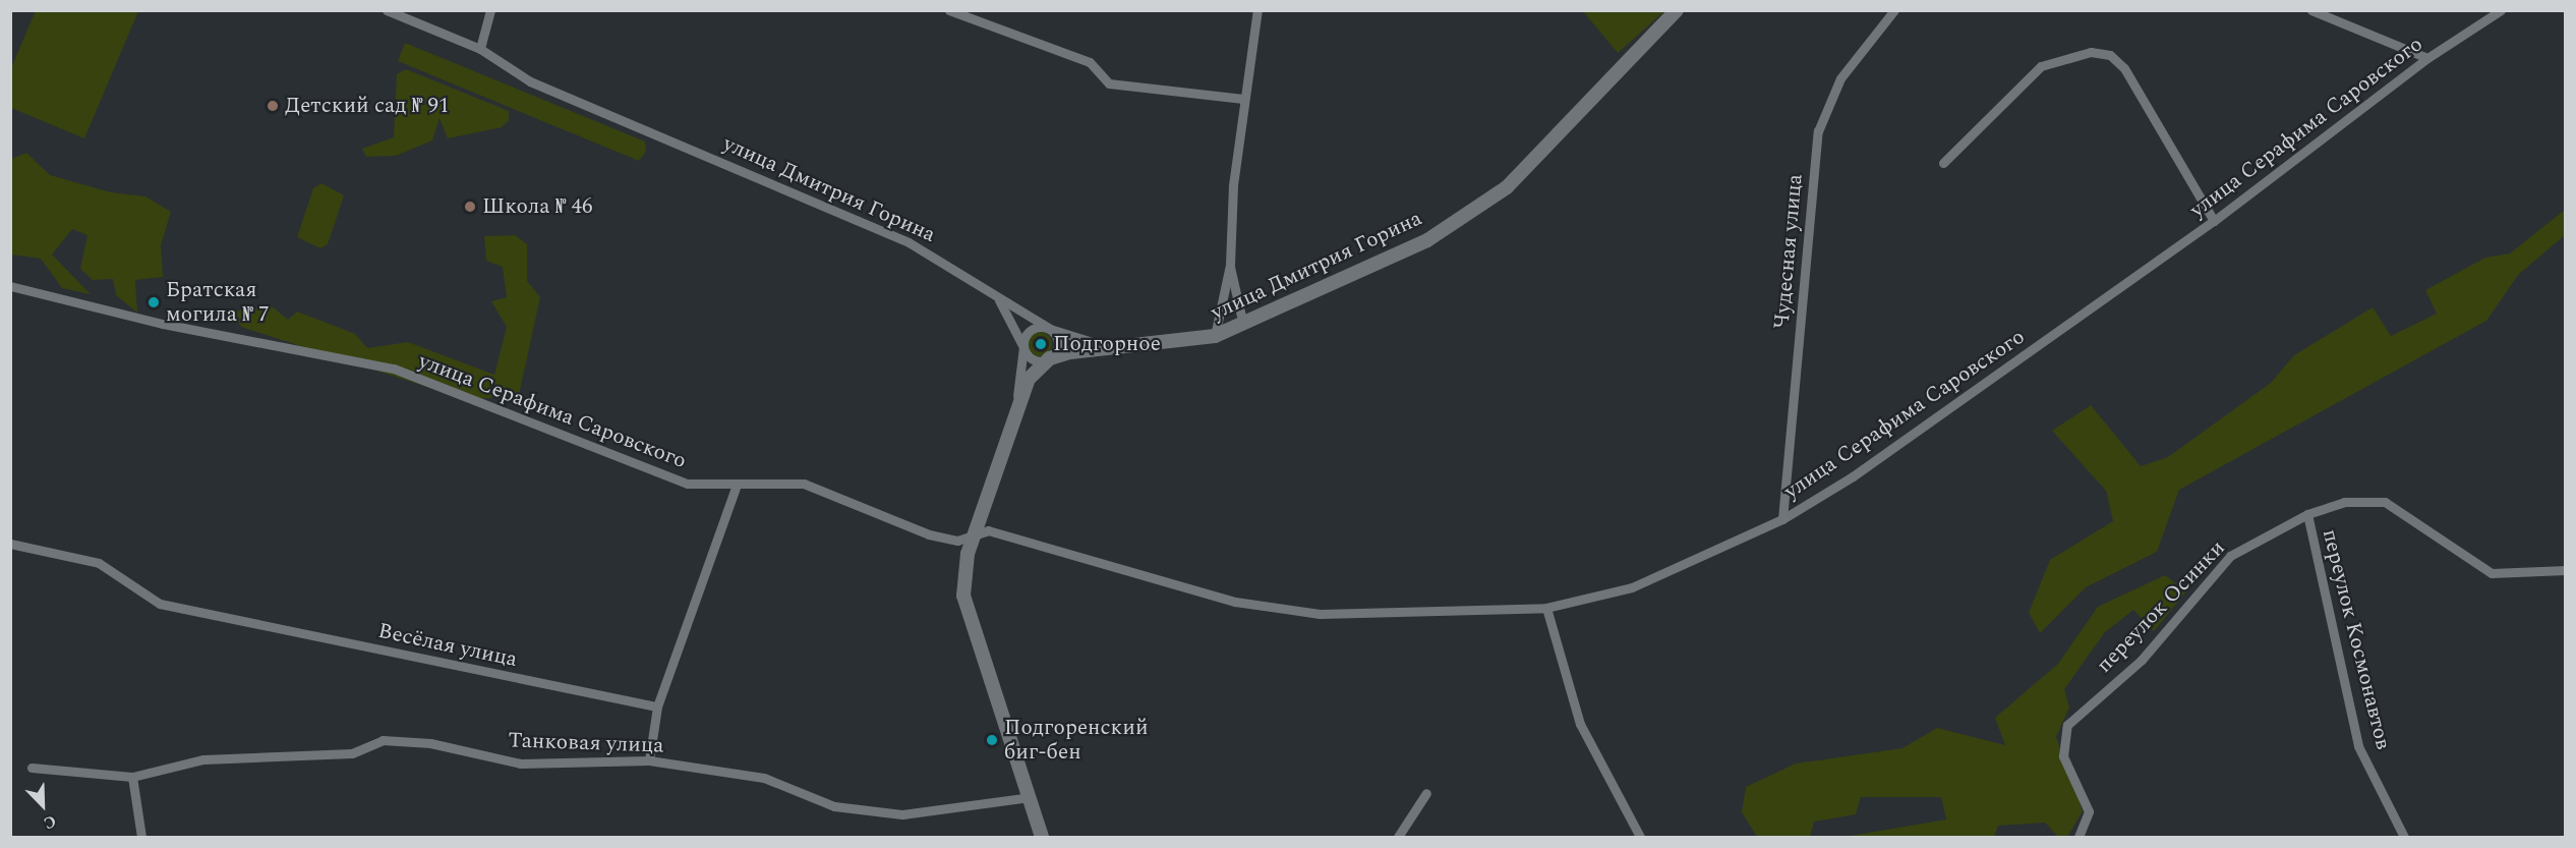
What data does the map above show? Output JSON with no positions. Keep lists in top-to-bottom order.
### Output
{
  "streets": {
    "street": [
      "улица Серафима Саровского",
      "улица Дмитрия Горина",
      "Чудесная улица",
      "переулок Осинки",
      "переулок Космонавтов",
      "Весёлая улица",
      "Танковая улица"
    ]
  },
  "crossings": [
    ["улица Серафима Саровского", "Чудесная улица"],
    ["переулок Осинки", "переулок Космонавтов"]
  ],
  "places": [
    "Детский сад № 91",
    "Школа № 46",
    "Братская могила № 7",
    "Подгорное",
    "Подгоренский биг-бен"
  ],
  "north": "bottom right"
}
